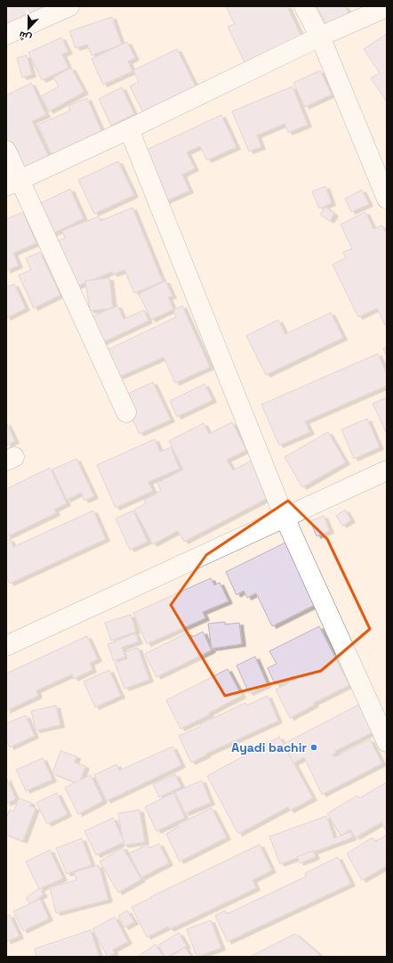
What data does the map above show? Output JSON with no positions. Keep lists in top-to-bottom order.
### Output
{
  "places": ["Ayadi bachir"],
  "north": "bottom"
}
